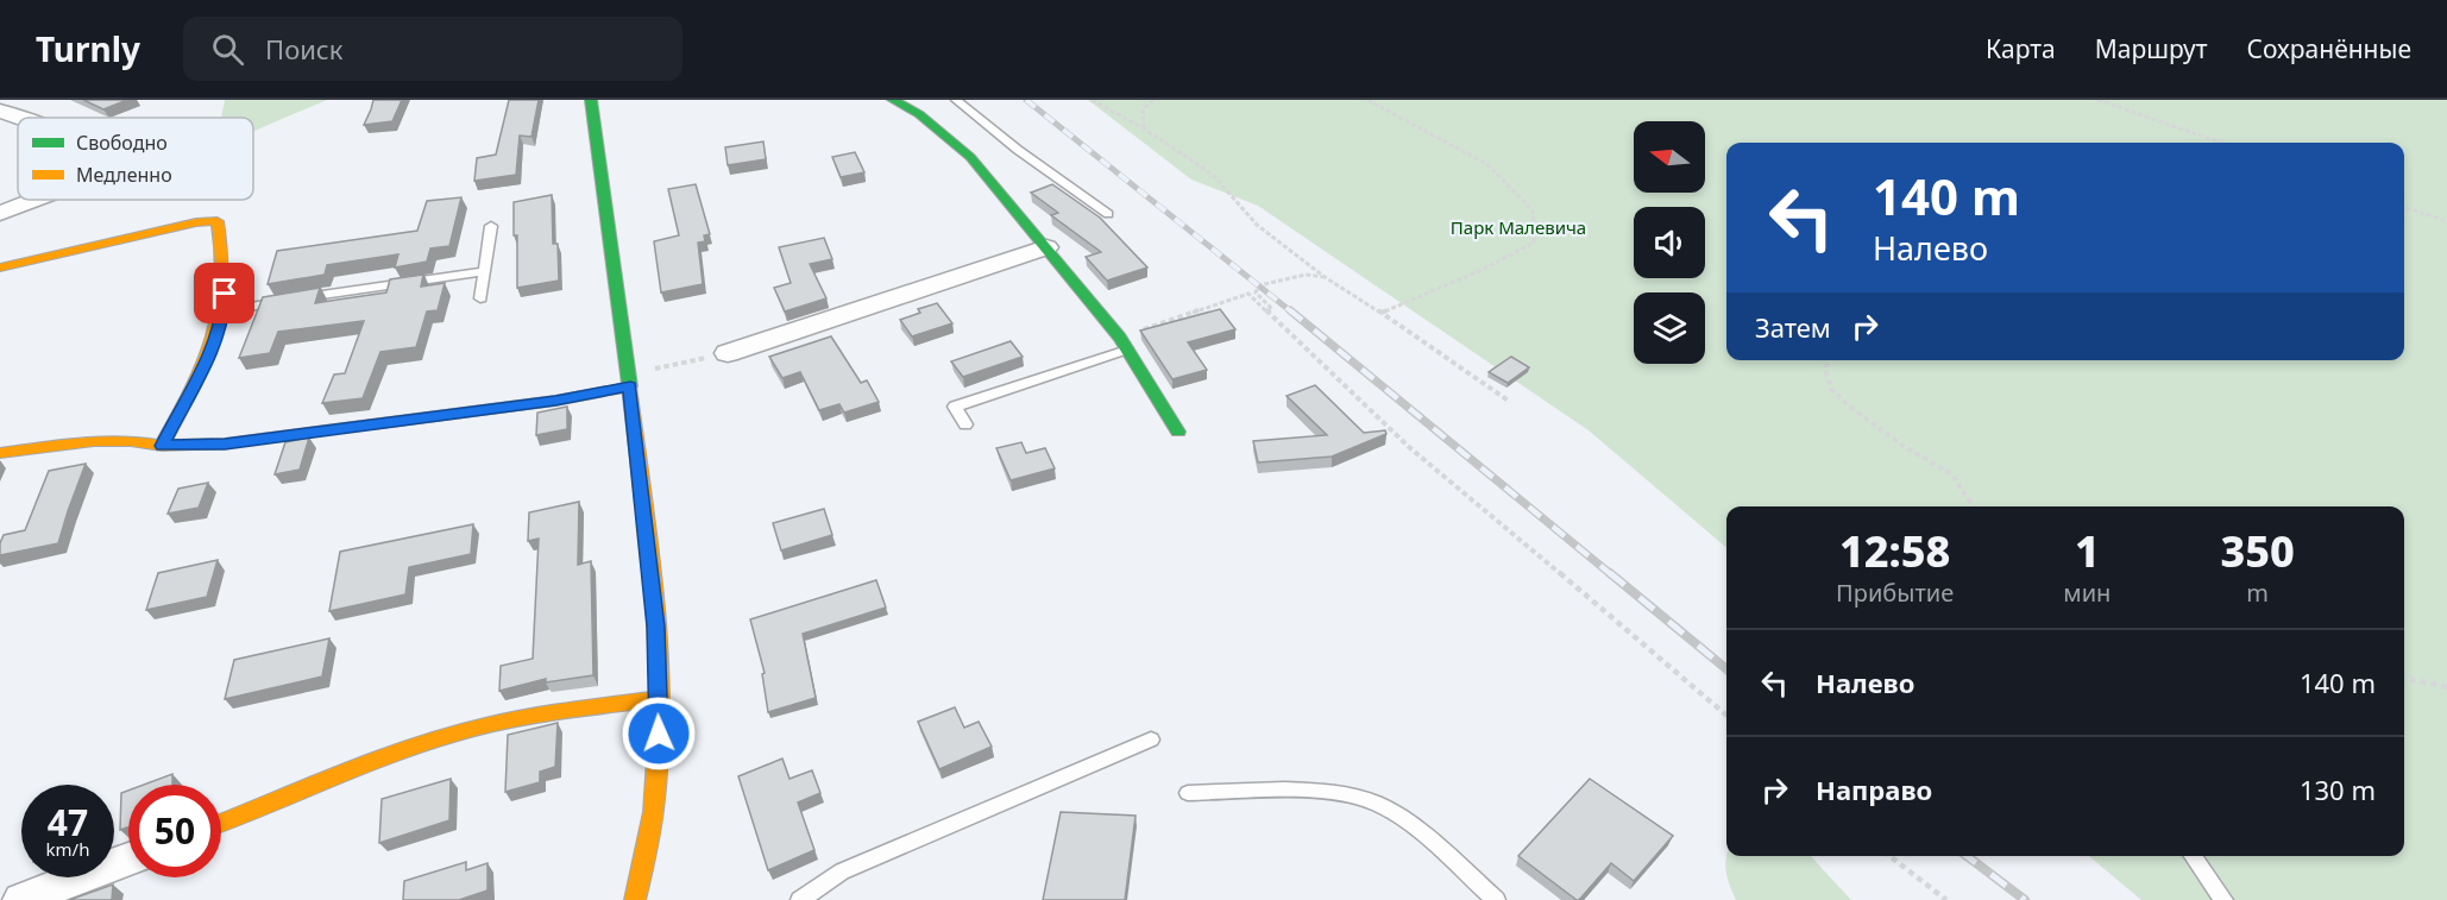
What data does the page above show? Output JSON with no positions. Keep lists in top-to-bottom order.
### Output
{
  "parks": ["Парк Малевича"],
  "legend": ["Свободно", "Медленно"],
  "north": "left",
  "page": {
    "header": "Turnly",
    "search": "Поиск",
    "nav": ["Карта", "Маршрут", "Сохранённые"],
    "turn": ["140 m", "Налево"],
    "then": "Затем",
    "eta": [
      "12:58",
      "Прибытие",
      "1",
      "мин",
      "350",
      "m"
    ],
    "list": [
      {
        "name": "Налево",
        "value": "140 m"
      },
      {
        "name": "Направо",
        "value": "130 m"
      }
    ],
    "speed": "47 km/h",
    "limit": "50"
  }
}
